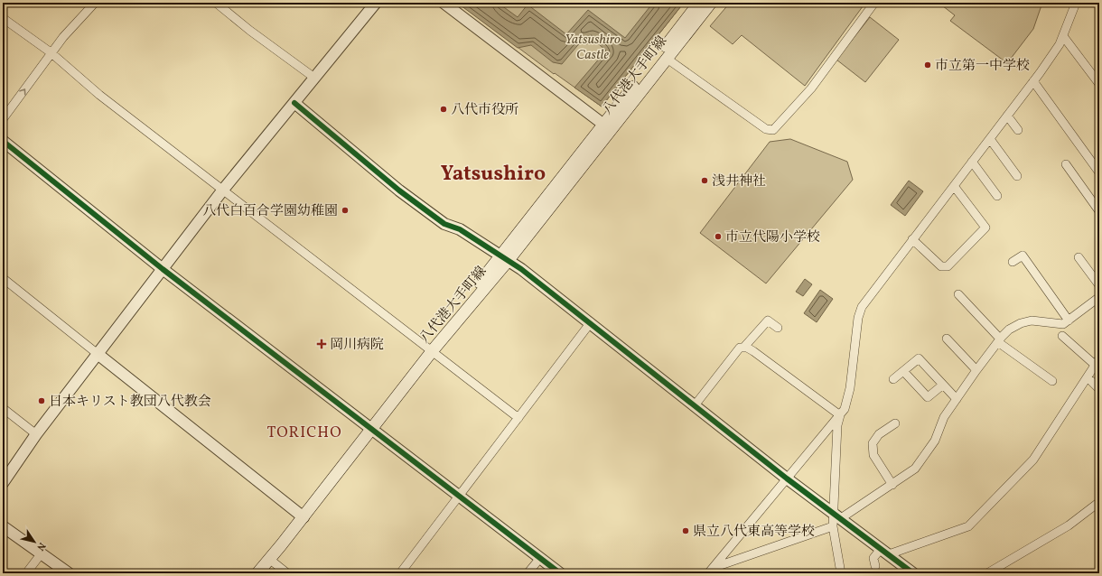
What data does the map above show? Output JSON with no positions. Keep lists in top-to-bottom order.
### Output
{
  "streets": {
    "main road": ["八代港大手町線"]
  },
  "districts": ["Yatsushiro", "TORICHO"],
  "parks": ["Yatsushiro Castle"],
  "places": {
    "other": [
      "市立第一中学校",
      "八代市役所",
      "浅井神社",
      "八代白百合学園幼稚園",
      "市立代陽小学校",
      "日本キリスト教団八代教会",
      "県立八代東高等学校"
    ],
    "health": ["岡川病院"]
  },
  "north": "bottom right"
}
